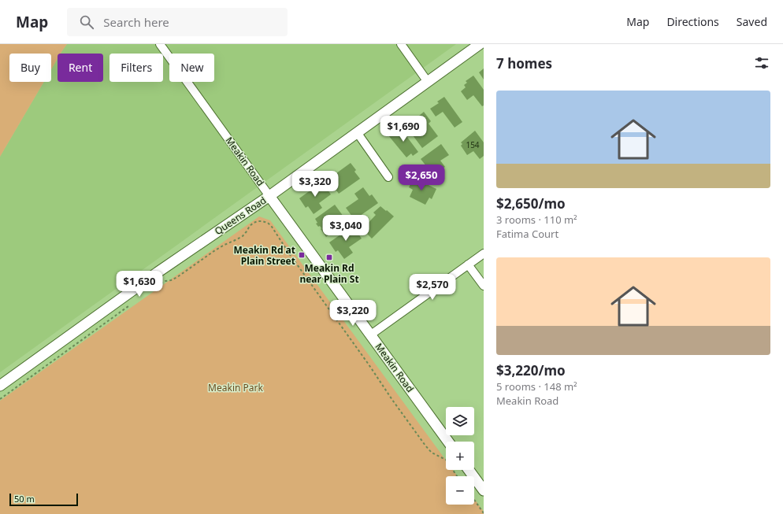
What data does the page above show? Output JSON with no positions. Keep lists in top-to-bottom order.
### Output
{
  "streets": {
    "street": ["Meakin Road", "Queens Road"]
  },
  "crossings": [
    ["Meakin Road", "Queens Road"]
  ],
  "parks": ["Meakin Park"],
  "places": {
    "transit": ["Meakin Rd at Plain Street", "Meakin Rd near Plain St"]
  },
  "house_numbers": ["154"],
  "scale_bar": "50 m",
  "page": {
    "header": "Map",
    "search": "Search here",
    "nav": ["Map", "Directions", "Saved"],
    "heading": "7 homes",
    "chip": [
      "Buy",
      "Rent",
      "Filters",
      "New"
    ],
    "list": [
      {
        "name": "$2,650/mo",
        "note": "3 rooms · 110 m² · Fatima Court"
      },
      {
        "name": "$3,220/mo",
        "note": "5 rooms · 148 m² · Meakin Road"
      }
    ],
    "price": [
      "$1,690",
      "$2,650",
      "$3,320",
      "$3,040",
      "$1,630",
      "$2,570",
      "$3,220"
    ],
    "map_buttons": ["+", "−"],
    "scale": "50 m"
  }
}
